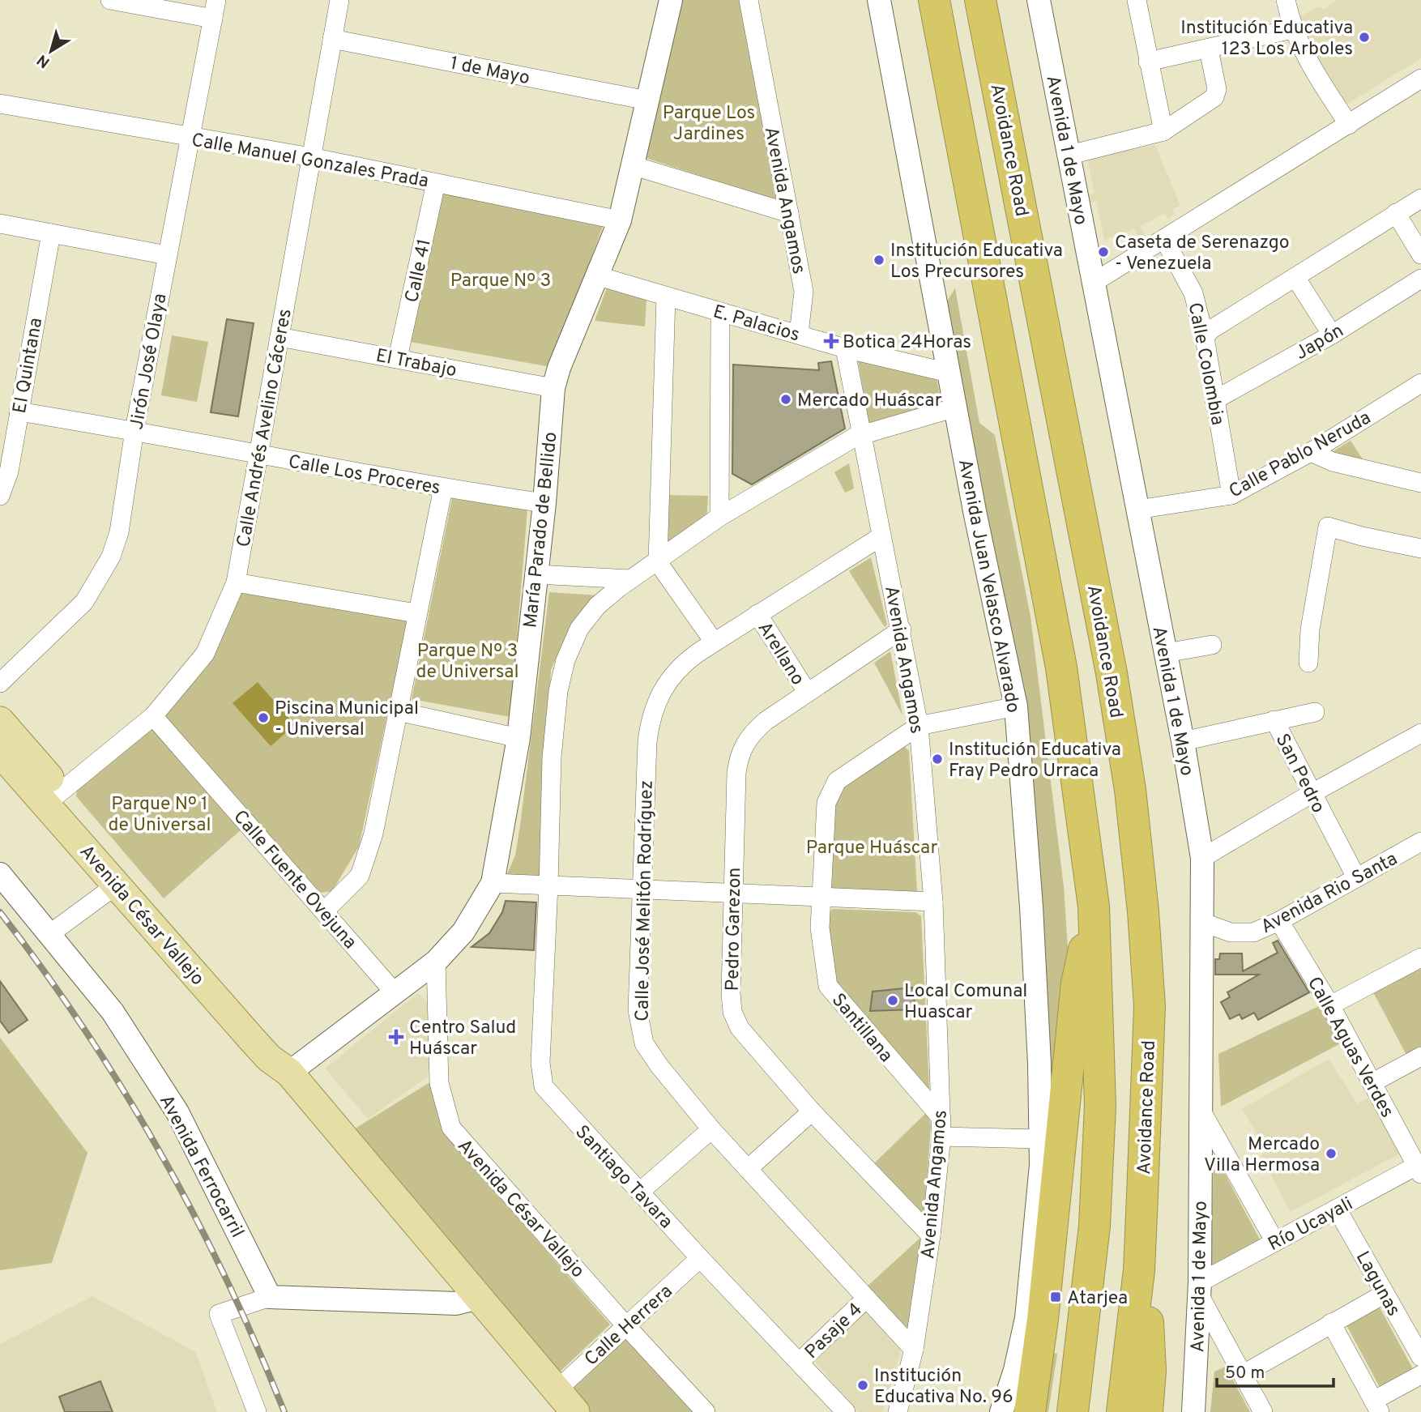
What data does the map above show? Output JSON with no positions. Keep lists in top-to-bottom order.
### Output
{
  "streets": {
    "highway": ["Avoidance Road"],
    "main road": ["Avenida César Vallejo"],
    "street": [
      "1 de Mayo",
      "Avenida 1 de Mayo",
      "Calle Manuel Gonzales Prada",
      "Avenida Angamos",
      "Calle 41",
      "E. Palacios",
      "Japón",
      "Jirón José Olaya",
      "El Trabajo",
      "Calle Colombia",
      "El Quintana",
      "Calle Andrés Avelino Cáceres",
      "Calle Pablo Neruda",
      "Calle Los Proceres",
      "María Parado de Bellido",
      "Avenida Juan Velasco Alvarado",
      "Arellano",
      "San Pedro",
      "Calle Fuente Ovejuna",
      "Avenida Rio Santa",
      "Calle José Melitón Rodríguez",
      "Pedro Garezon",
      "Santillana",
      "Calle Aguas Verdes",
      "Avenida Ferrocarril",
      "Santiago Tavara",
      "Río Ucayali",
      "Lagunas",
      "Calle Herrera",
      "Pasaje 4"
    ]
  },
  "crossings": [
    ["1 de Mayo", "Calle Andrés Avelino Cáceres"],
    ["1 de Mayo", "María Parado de Bellido"],
    ["Avenida 1 de Mayo", "Calle Pablo Neruda"],
    ["Avenida 1 de Mayo", "San Pedro"],
    ["Avenida 1 de Mayo", "Avenida Rio Santa"],
    ["Avenida 1 de Mayo", "Río Ucayali"],
    ["Calle Manuel Gonzales Prada", "Calle 41"],
    ["Calle Manuel Gonzales Prada", "Jirón José Olaya"],
    ["Calle Manuel Gonzales Prada", "Calle Andrés Avelino Cáceres"],
    ["Calle Manuel Gonzales Prada", "María Parado de Bellido"],
    ["Avenida Angamos", "E. Palacios"],
    ["Avenida Angamos", "Calle José Melitón Rodríguez"],
    ["Avenida Angamos", "Pedro Garezon"],
    ["Avenida Angamos", "Santillana"],
    ["Avenida Angamos", "Santiago Tavara"],
    ["Calle 41", "El Trabajo"],
    ["E. Palacios", "María Parado de Bellido"],
    ["E. Palacios", "Avenida Juan Velasco Alvarado"],
    ["Japón", "Calle Colombia"],
    ["Jirón José Olaya", "Calle Los Proceres"],
    ["El Trabajo", "Calle Andrés Avelino Cáceres"],
    ["El Trabajo", "María Parado de Bellido"],
    ["Calle Colombia", "Calle Pablo Neruda"],
    ["El Quintana", "Calle Los Proceres"],
    ["Calle Andrés Avelino Cáceres", "Calle Los Proceres"],
    ["Calle Andrés Avelino Cáceres", "Calle Fuente Ovejuna"],
    ["Calle Andrés Avelino Cáceres", "Avenida César Vallejo"],
    ["Calle Los Proceres", "María Parado de Bellido"],
    ["María Parado de Bellido", "Calle Fuente Ovejuna"],
    ["María Parado de Bellido", "Avenida César Vallejo"],
    ["Avenida Juan Velasco Alvarado", "Santillana"],
    ["Avenida Juan Velasco Alvarado", "Santiago Tavara"],
    ["Arellano", "Calle José Melitón Rodríguez"],
    ["Arellano", "Pedro Garezon"],
    ["San Pedro", "Avenida Rio Santa"],
    ["Avenida Rio Santa", "Calle Aguas Verdes"],
    ["Calle José Melitón Rodríguez", "Pasaje 4"],
    ["Avenida César Vallejo", "Calle Herrera"],
    ["Calle Aguas Verdes", "Río Ucayali"],
    ["Santiago Tavara", "Calle Herrera"],
    ["Santiago Tavara", "Pasaje 4"],
    ["Río Ucayali", "Lagunas"]
  ],
  "parks": [
    "Parque Los Jardines",
    "Parque Nº 3",
    "Parque Nº 3 de Universal",
    "Parque Nº 1 de Universal",
    "Parque Huáscar"
  ],
  "places": {
    "other": [
      "Institución Educativa 123 Los Arboles",
      "Caseta de Serenazgo - Venezuela",
      "Institución Educativa Los Precursores",
      "Mercado Huáscar",
      "Piscina Municipal - Universal",
      "Institución Educativa Fray Pedro Urraca",
      "Local Comunal Huascar",
      "Mercado Villa Hermosa",
      "Institución Educativa No. 96"
    ],
    "health": ["Botica 24Horas", "Centro Salud Huáscar"],
    "transit": ["Atarjea"]
  },
  "scale_bar": "50 m",
  "north": "bottom left"
}
